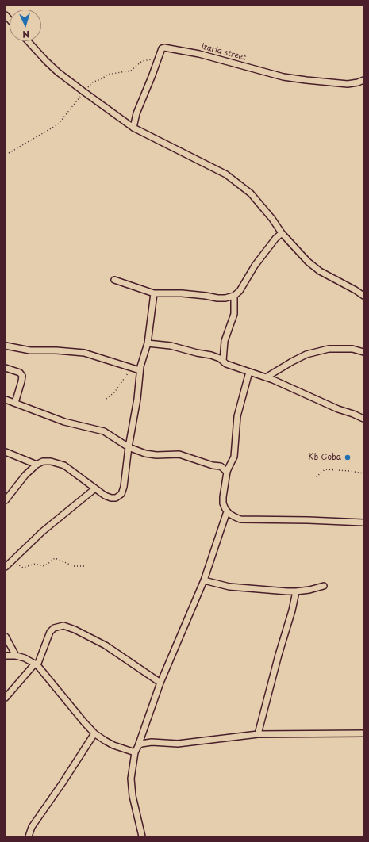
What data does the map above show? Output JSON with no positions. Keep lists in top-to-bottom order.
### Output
{
  "streets": {
    "street": ["Isaria street"]
  },
  "places": ["Kb Goba"],
  "north": "bottom"
}
